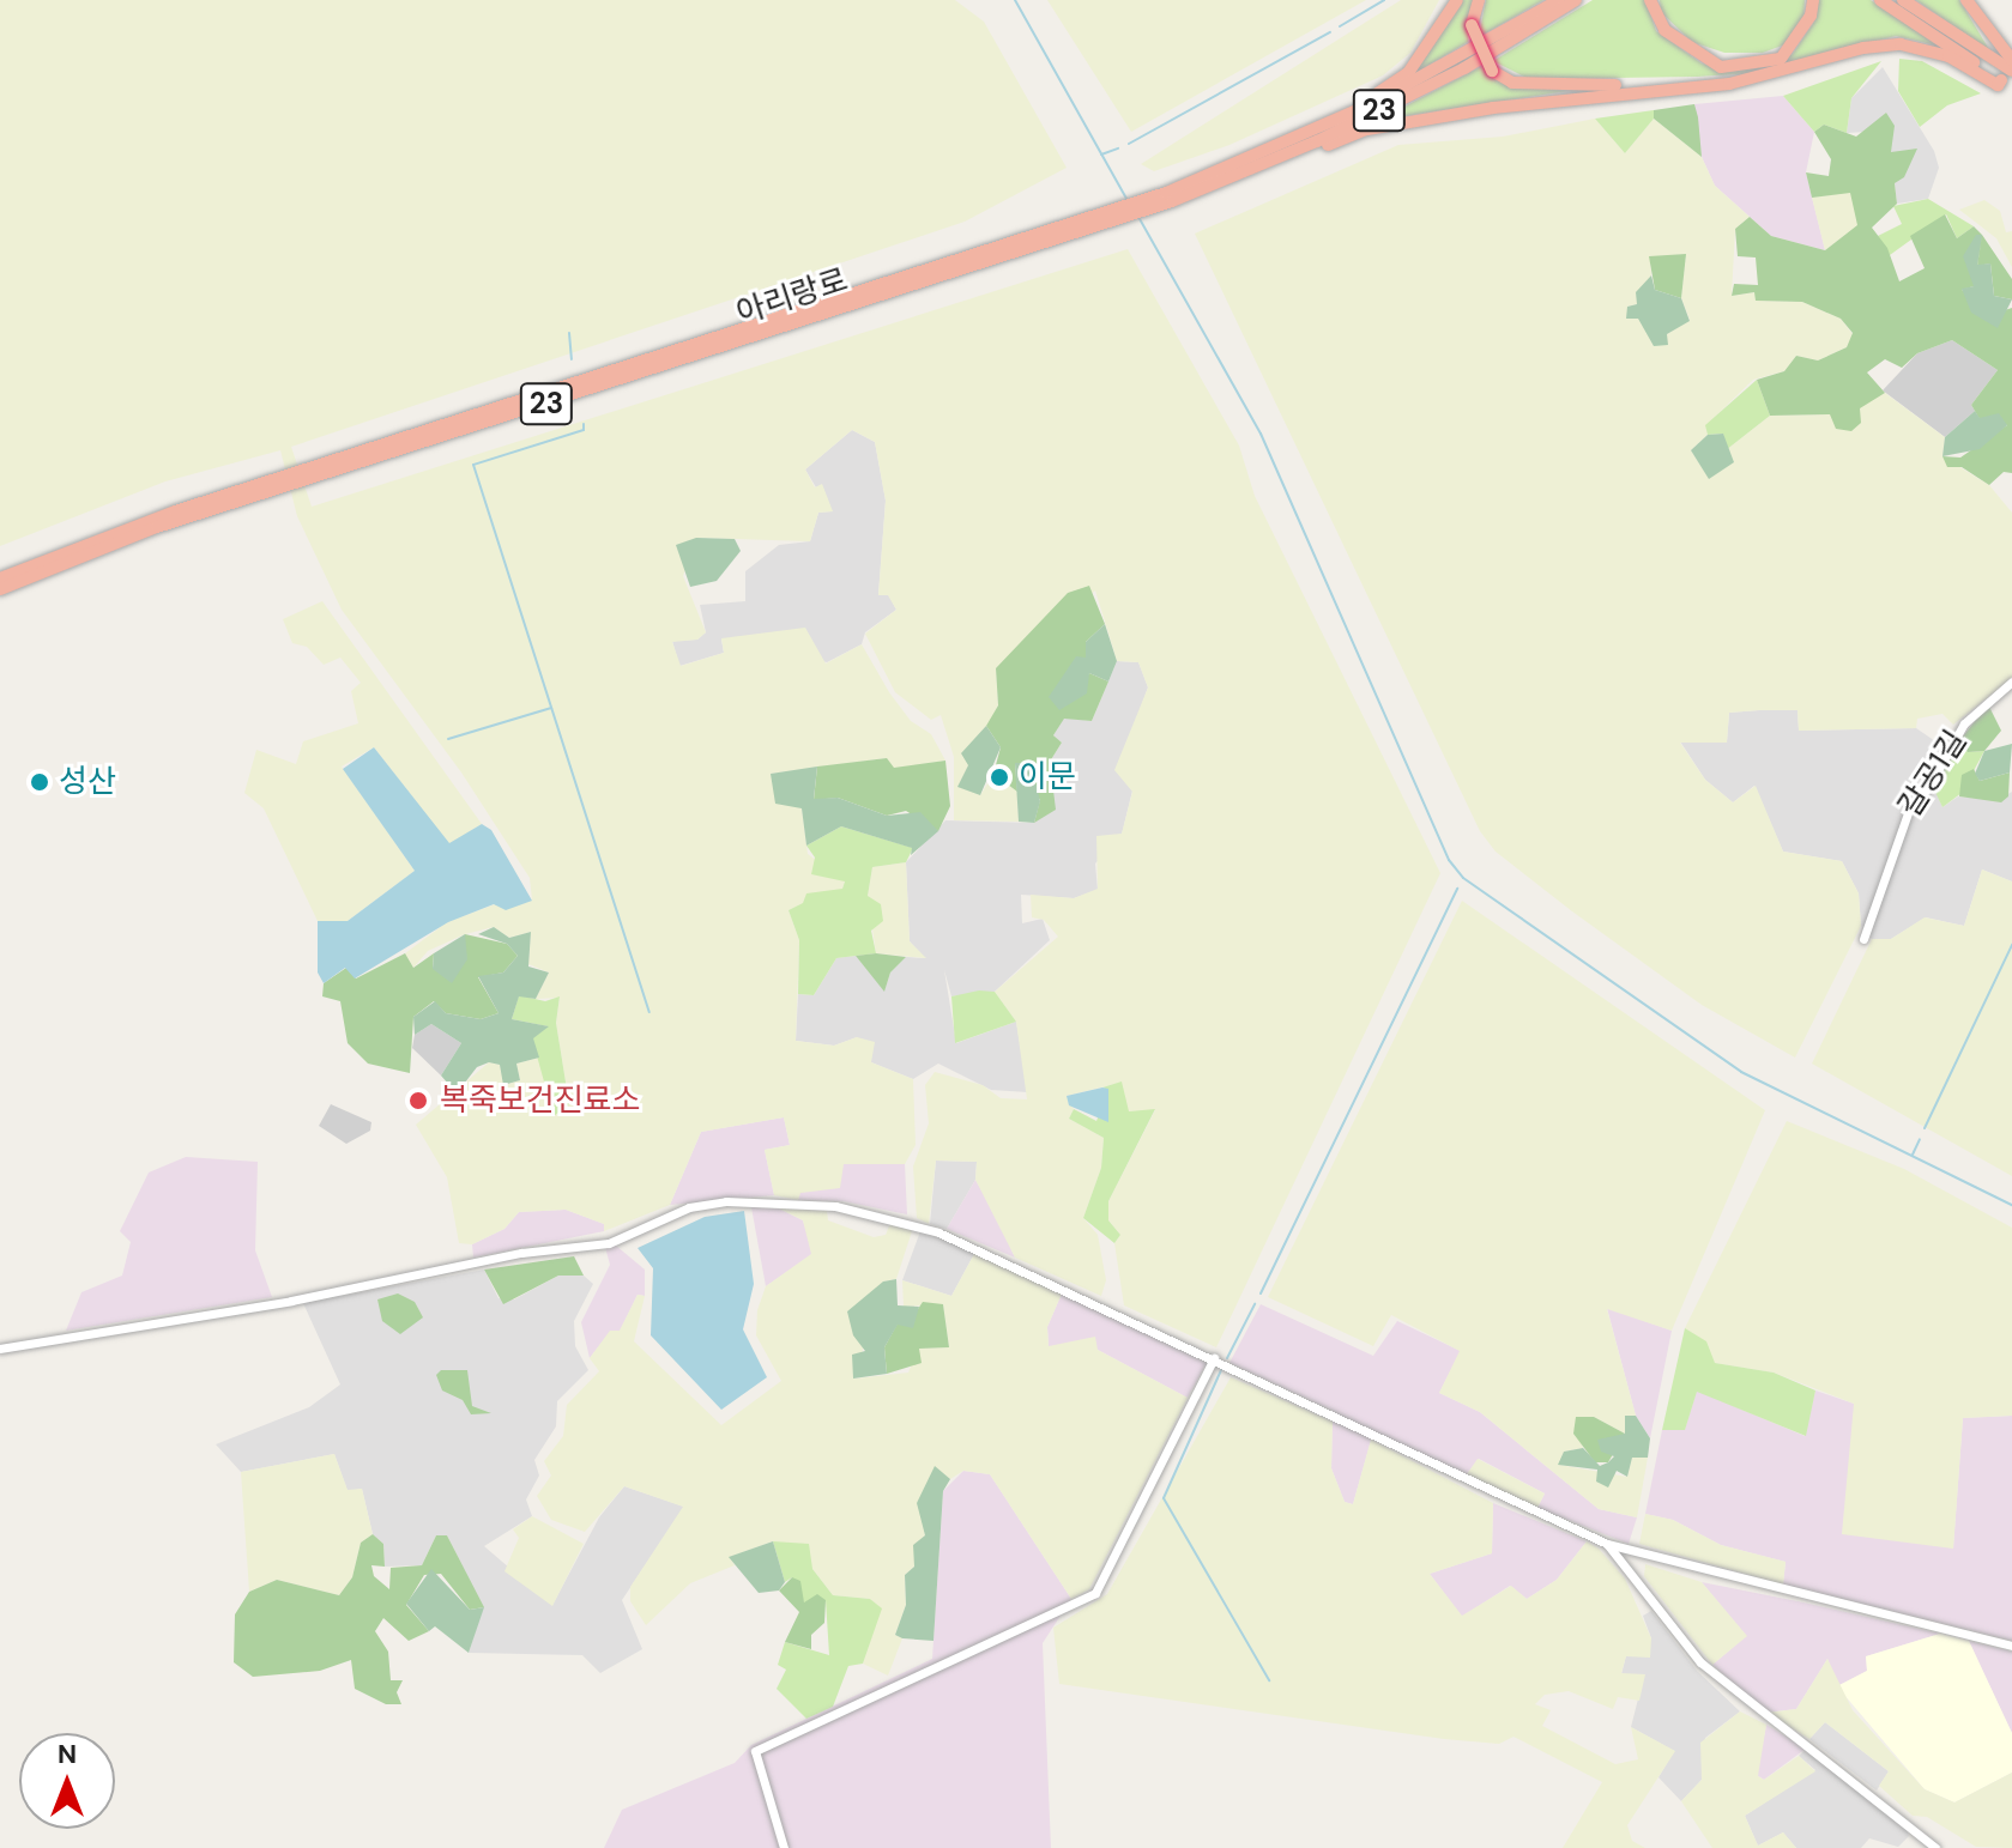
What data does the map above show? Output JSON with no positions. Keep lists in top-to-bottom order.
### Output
{
  "streets": {
    "highway": ["23", "아리랑로"],
    "street": ["갈공1길"]
  },
  "places": ["이문", "성산", "복죽보건진료소"],
  "north": "top"
}
